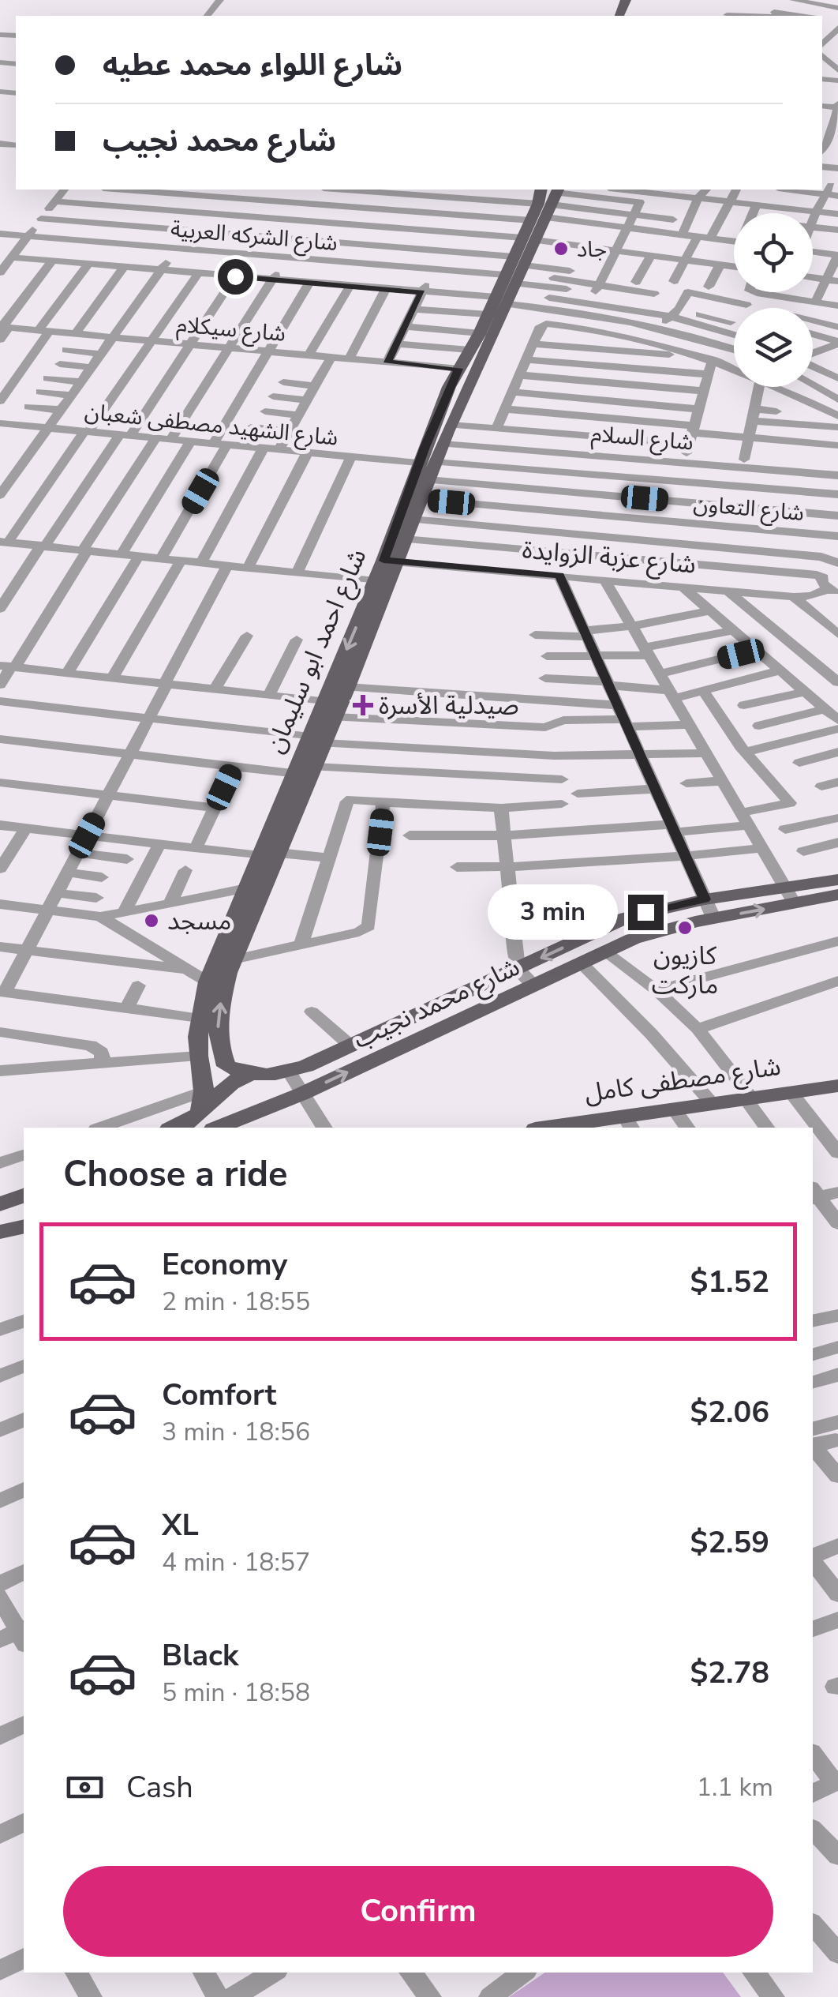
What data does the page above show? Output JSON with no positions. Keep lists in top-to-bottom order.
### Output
{
  "streets": {
    "main road": ["شارع احمد ابو سليمان", "شارع محمد نجيب", "شارع مصطفى كامل"],
    "street": [
      "شارع الشركه العربية",
      "شارع سيكلام",
      "شارع الشهيد مصطفى شعبان",
      "شارع السلام",
      "شارع التعاون",
      "شارع عزبة الزوايدة"
    ]
  },
  "crossings": [
    ["شارع الشركه العربية", "شارع احمد ابو سليمان"],
    ["شارع سيكلام", "شارع احمد ابو سليمان"],
    ["شارع الشهيد مصطفى شعبان", "شارع احمد ابو سليمان"],
    ["شارع السلام", "شارع احمد ابو سليمان"],
    ["شارع التعاون", "شارع احمد ابو سليمان"],
    ["شارع عزبة الزوايدة", "شارع احمد ابو سليمان"],
    ["شارع احمد ابو سليمان", "شارع محمد نجيب"]
  ],
  "places": {
    "other": ["جاد", "مسجد", "كازيون ماركت"],
    "health": ["صيدلية الأسرة"]
  },
  "page": {
    "banner": ["شارع اللواء محمد عطيه", "شارع محمد نجيب"],
    "bubble": "3 min",
    "heading": "Choose a ride",
    "list": [
      {
        "name": "Economy",
        "note": "2 min · 18:55",
        "value": "$1.52"
      },
      {
        "name": "Comfort",
        "note": "3 min · 18:56",
        "value": "$2.06"
      },
      {
        "name": "XL",
        "note": "4 min · 18:57",
        "value": "$2.59"
      },
      {
        "name": "Black",
        "note": "5 min · 18:58",
        "value": "$2.78"
      }
    ],
    "pay": ["Cash", "1.1 km"],
    "buttons": "Confirm"
  }
}
